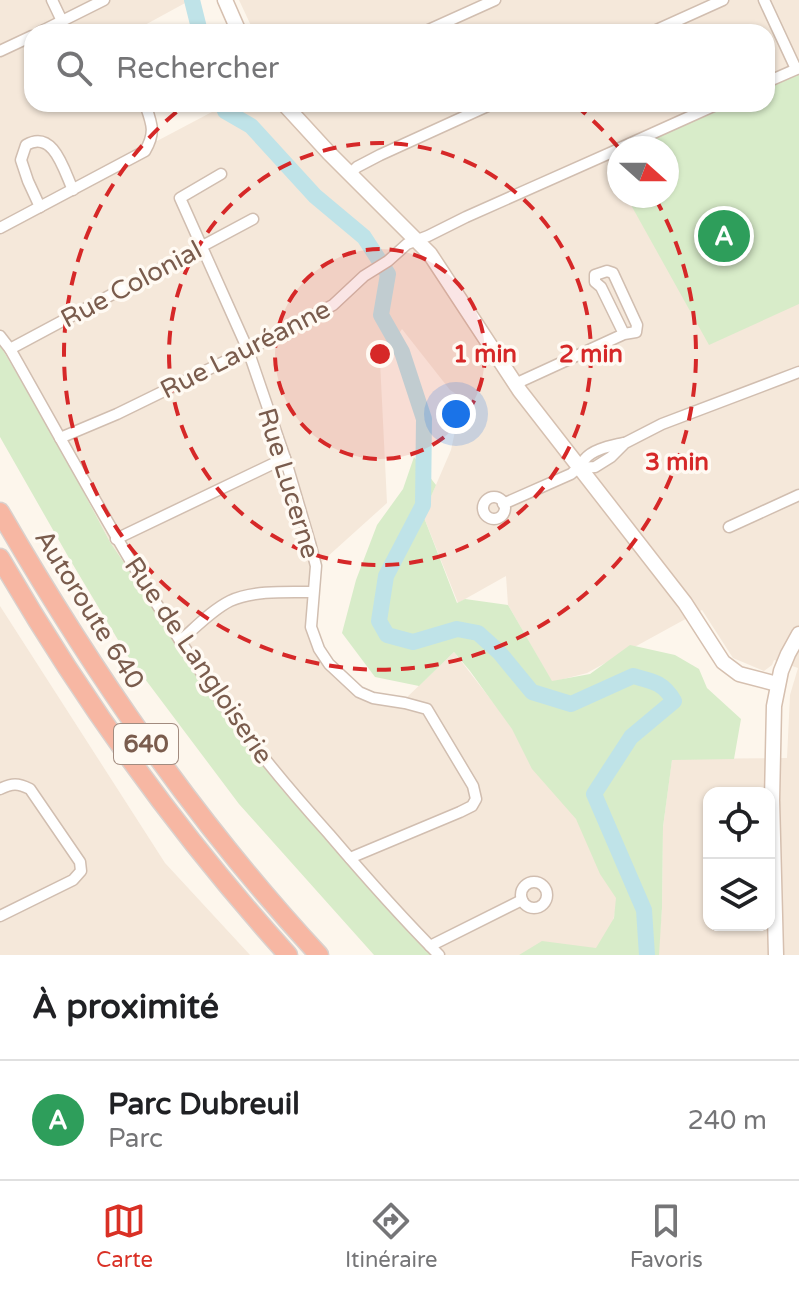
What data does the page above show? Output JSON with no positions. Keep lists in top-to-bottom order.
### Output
{
  "streets": {
    "highway": ["Autoroute 640", "640"],
    "street": [
      "Rue Colonial",
      "Rue Lauréanne",
      "Rue Lucerne",
      "Rue de Langloiserie"
    ]
  },
  "crossings": [
    ["Rue Colonial", "Rue Lucerne"],
    ["Rue Colonial", "Rue de Langloiserie"],
    ["Rue Lauréanne", "Rue Lucerne"],
    ["Rue Lauréanne", "Rue de Langloiserie"],
    ["Rue Lucerne", "Rue de Langloiserie"]
  ],
  "north": "right",
  "page": {
    "search": "Rechercher",
    "pins": "A",
    "heading": "À proximité",
    "list": [
      {
        "mark": "A",
        "name": "Parc Dubreuil",
        "note": "Parc",
        "value": "240 m"
      }
    ],
    "nav": ["Carte", "Itinéraire", "Favoris"]
  },
  "rings": ["1 min", "2 min", "3 min"]
}
